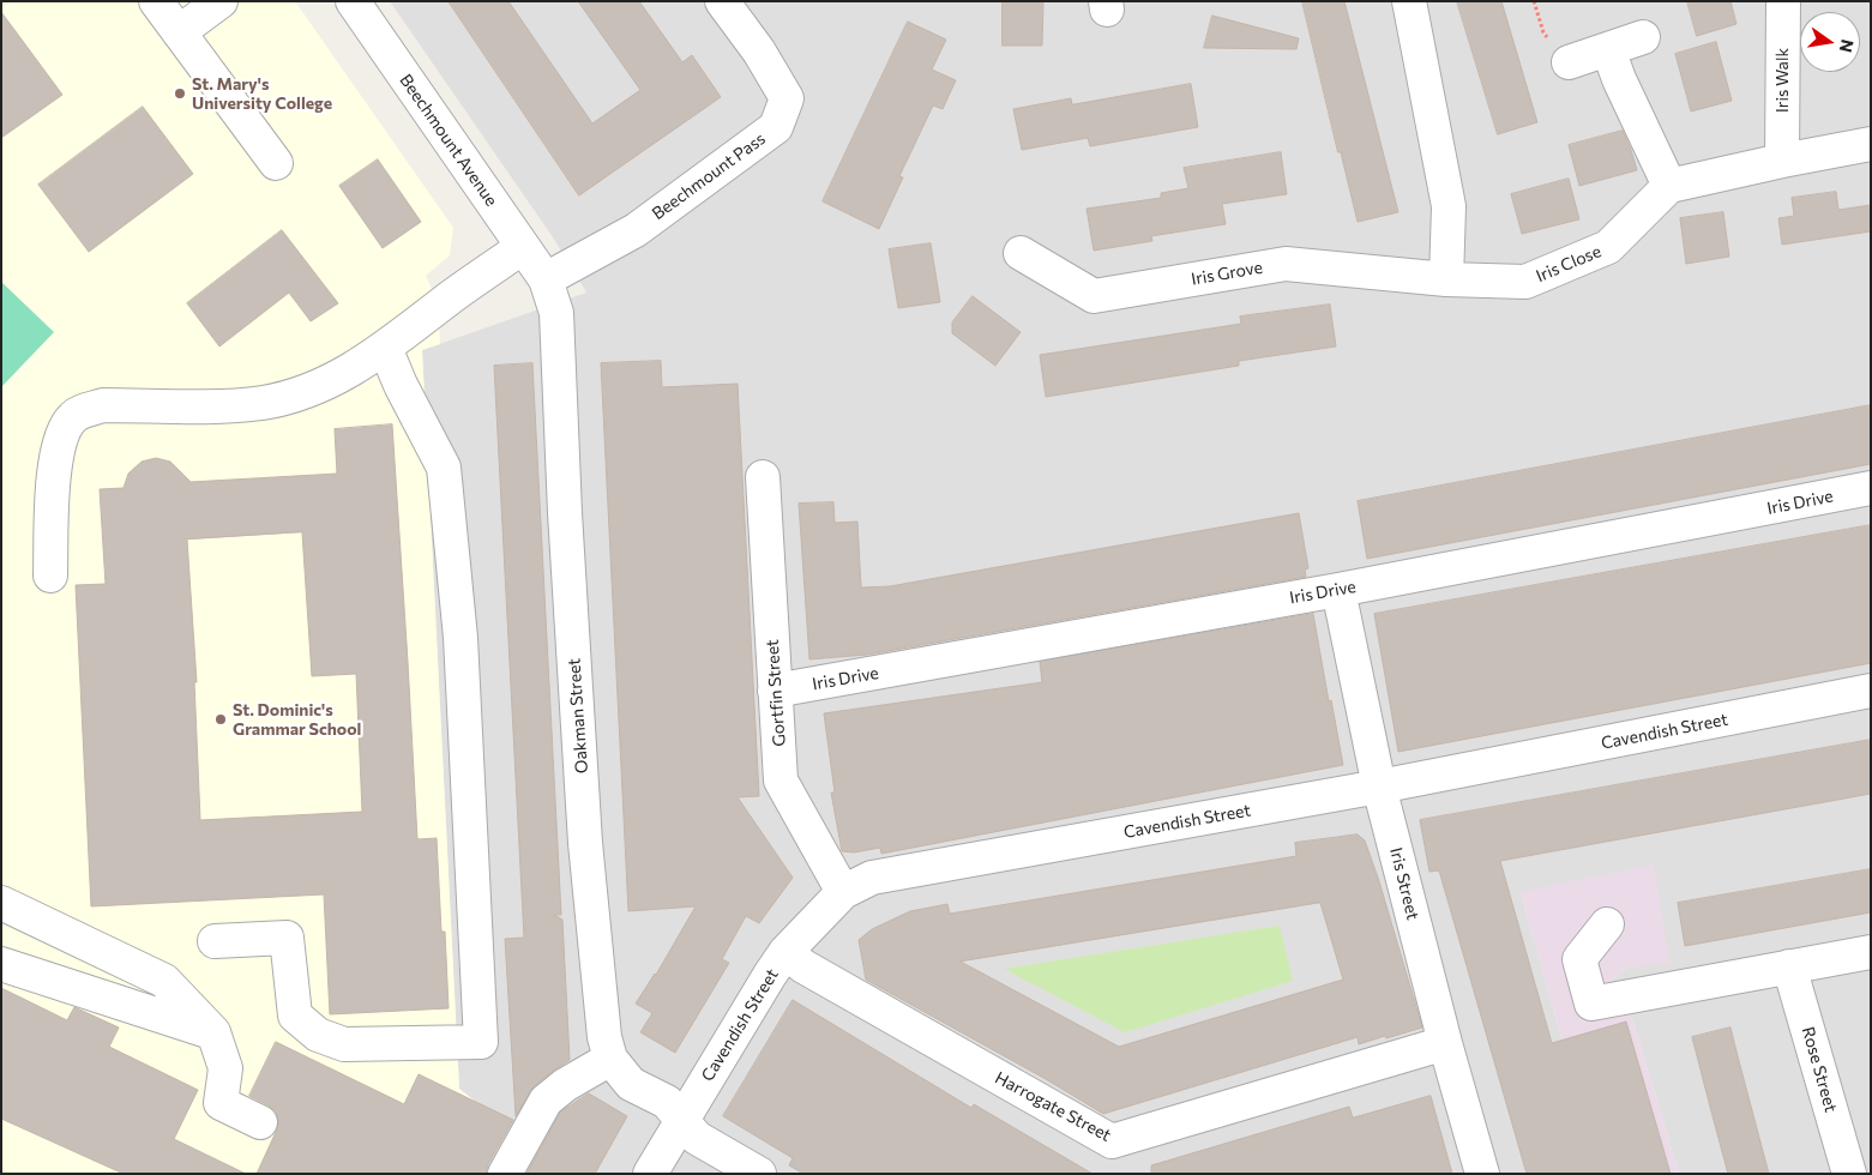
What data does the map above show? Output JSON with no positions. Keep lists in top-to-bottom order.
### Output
{
  "streets": {
    "street": [
      "Iris Walk",
      "Beechmount Avenue",
      "Beechmount Pass",
      "Iris Close",
      "Iris Grove",
      "Iris Drive",
      "Gortfin Street",
      "Oakman Street",
      "Cavendish Street",
      "Iris Street",
      "Rose Street",
      "Harrogate Street"
    ]
  },
  "crossings": [
    ["Beechmount Avenue", "Beechmount Pass"],
    ["Beechmount Avenue", "Oakman Street"],
    ["Beechmount Pass", "Oakman Street"],
    ["Iris Close", "Iris Grove"],
    ["Iris Drive", "Gortfin Street"],
    ["Iris Drive", "Iris Street"],
    ["Gortfin Street", "Cavendish Street"],
    ["Oakman Street", "Cavendish Street"],
    ["Cavendish Street", "Iris Street"],
    ["Cavendish Street", "Harrogate Street"],
    ["Iris Street", "Harrogate Street"]
  ],
  "places": ["St. Mary's University College", "St. Dominic's Grammar School"],
  "north": "right"
}
